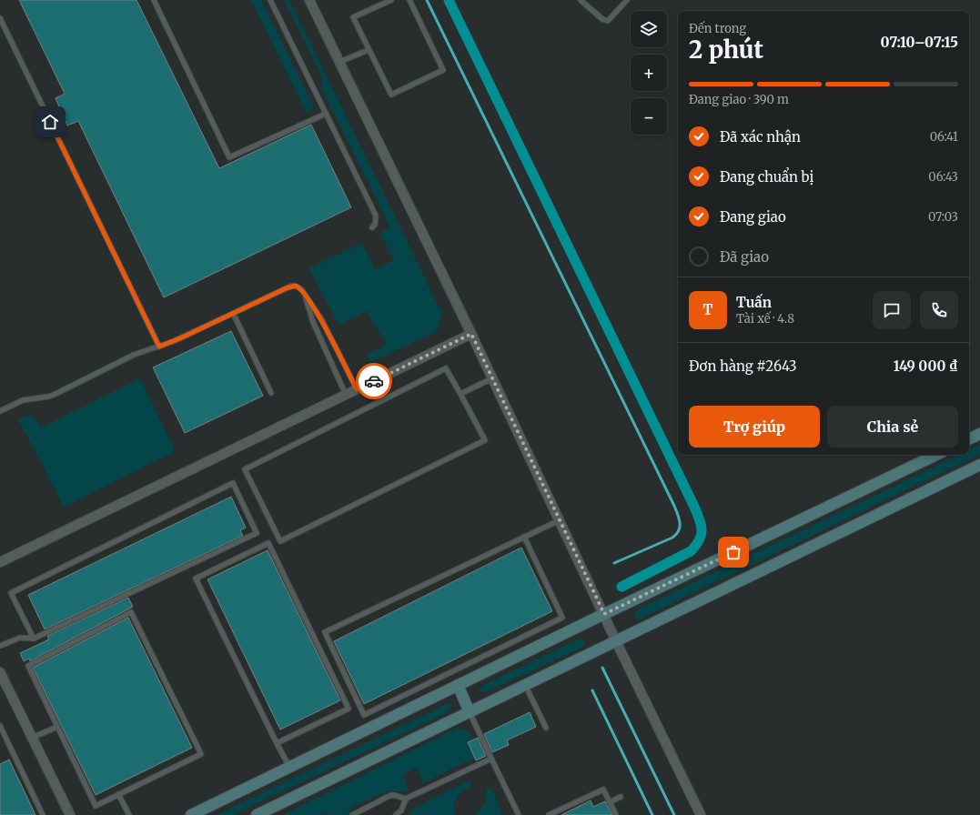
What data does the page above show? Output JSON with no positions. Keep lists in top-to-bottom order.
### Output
{
  "page": {
    "map_buttons": ["+", "−"],
    "heading": ["2 phút", "Đến trong", "07:10–07:15"],
    "panel": [
      "Tuấn",
      "Tài xế · 4.8",
      "Đơn hàng #2643",
      "149 000 ₫"
    ],
    "bar": "Đang giao · 390 m",
    "list": [
      ["Đã xác nhận", "06:41"],
      ["Đang chuẩn bị", "06:43"],
      ["Đang giao", "07:03"],
      "Đã giao"
    ],
    "round": "T",
    "buttons": ["Trợ giúp", "Chia sẻ"]
  }
}
